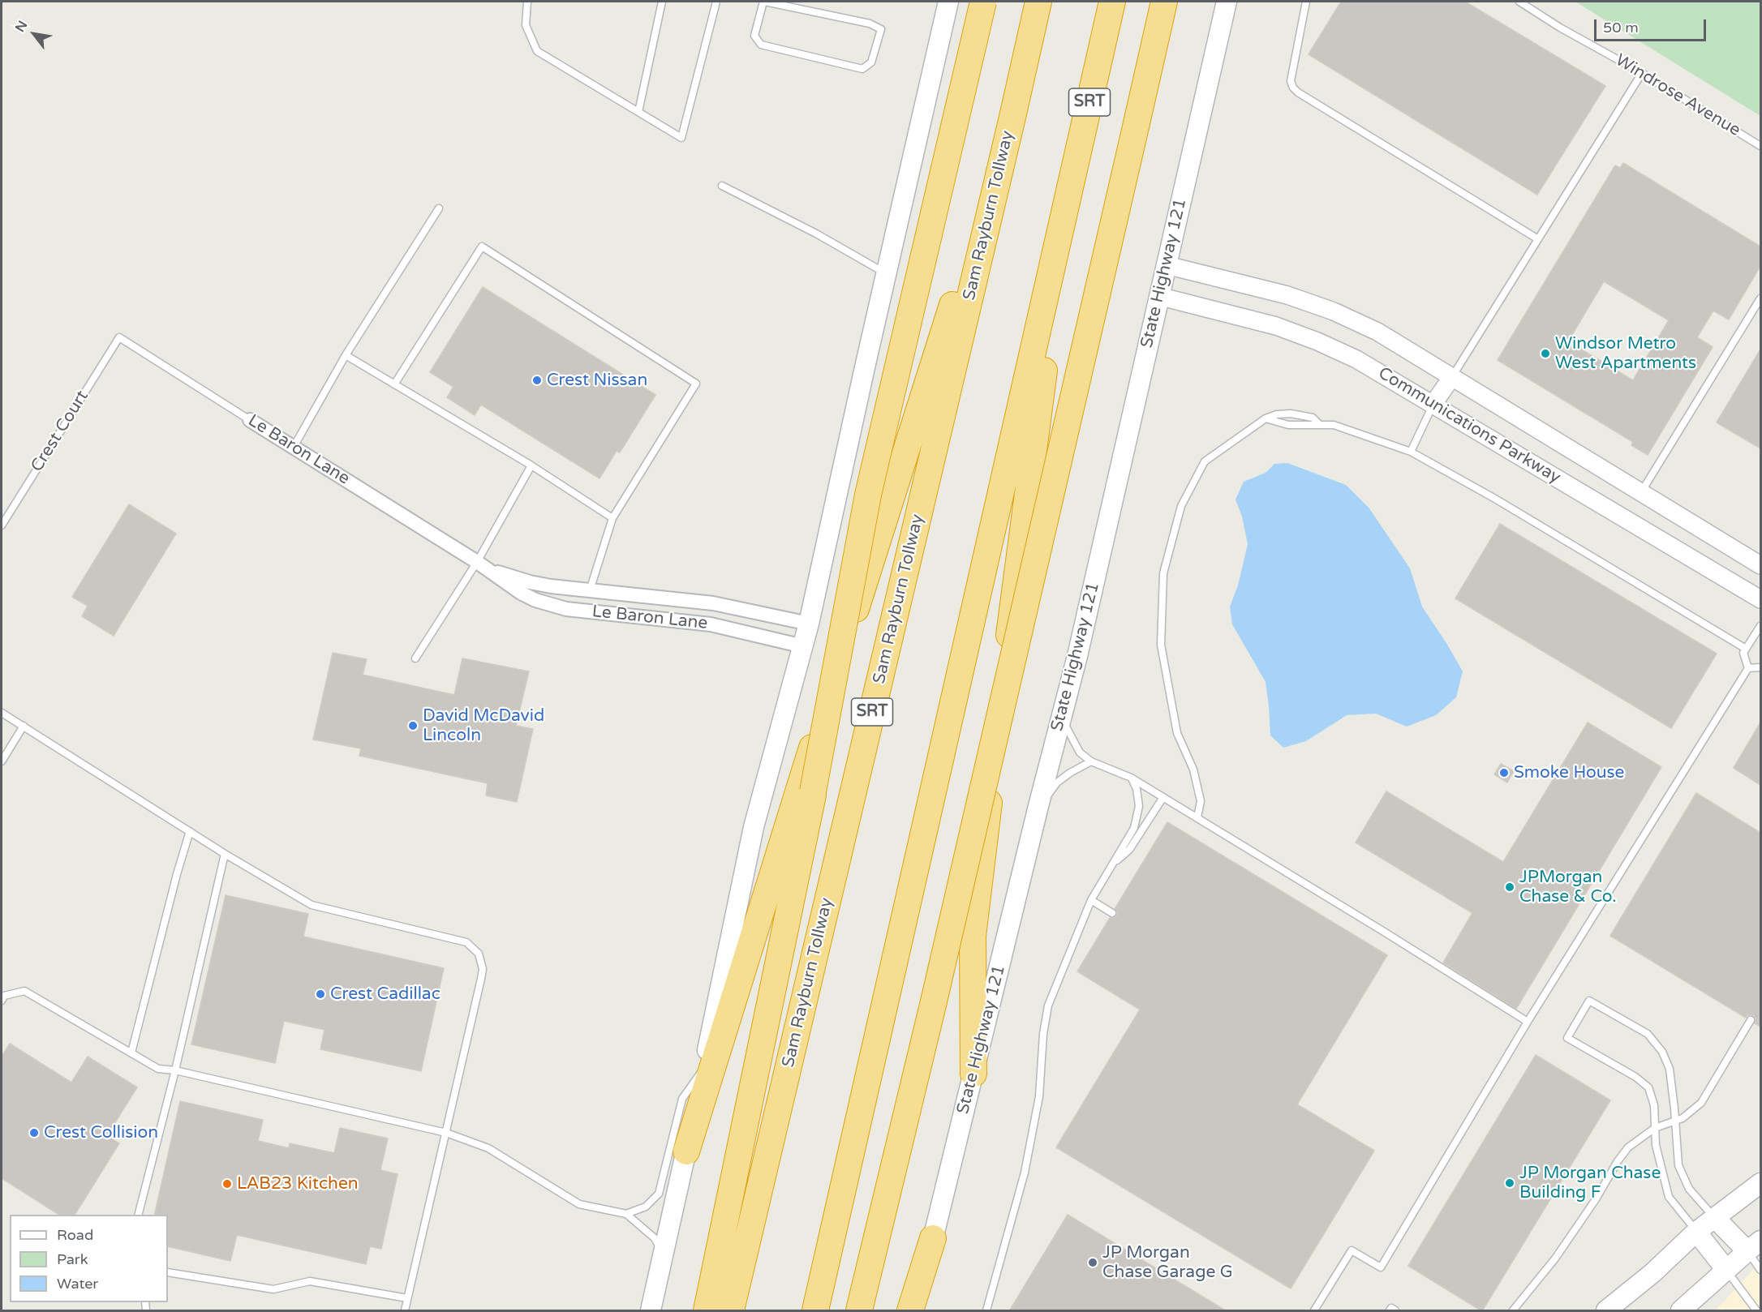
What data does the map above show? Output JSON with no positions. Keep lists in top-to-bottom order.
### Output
{
  "streets": {
    "highway": ["SRT", "Sam Rayburn Tollway"],
    "main road": ["State Highway 121"],
    "street": ["Communications Parkway", "Le Baron Lane"],
    "lane": ["Windrose Avenue", "Crest Court"]
  },
  "crossings": [
    ["State Highway 121", "Communications Parkway"],
    ["Crest Court", "Le Baron Lane"]
  ],
  "places": [
    "Windsor Metro West Apartments",
    "Crest Nissan",
    "David McDavid Lincoln",
    "Smoke House",
    "JPMorgan Chase & Co.",
    "Crest Cadillac",
    "Crest Collision",
    "JP Morgan Chase Building F",
    "LAB23 Kitchen",
    "JP Morgan Chase Garage G"
  ],
  "legend": ["Road", "Park", "Water"],
  "scale_bar": "50 m",
  "north": "top left"
}
